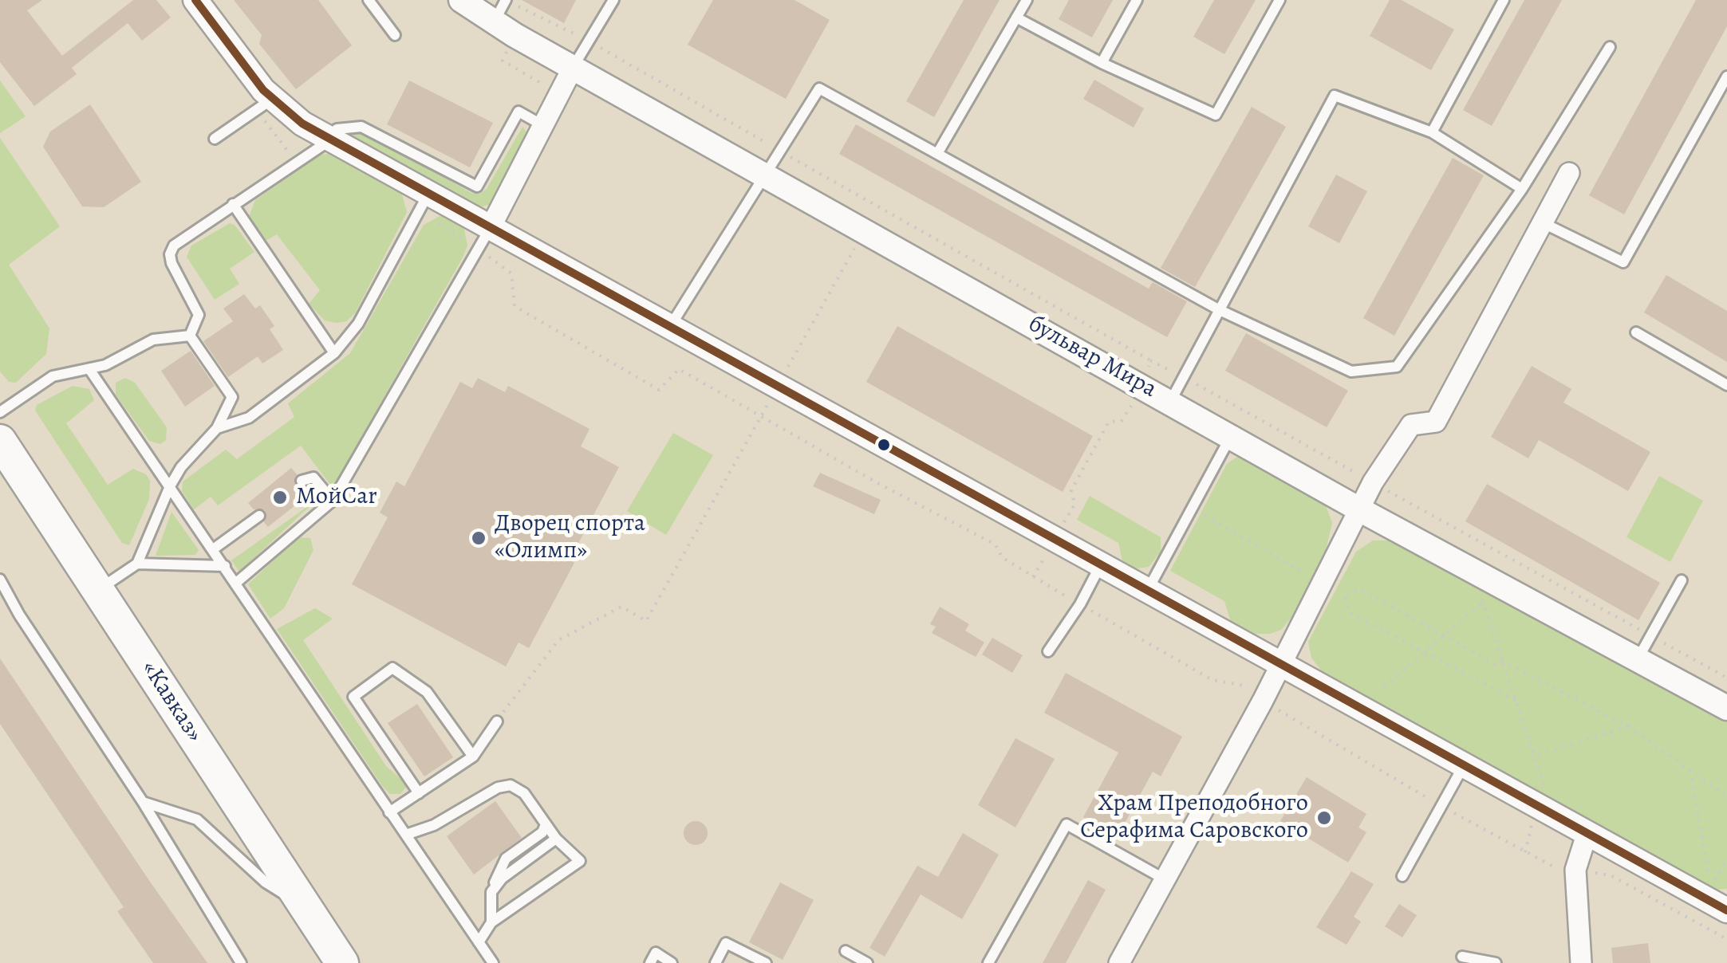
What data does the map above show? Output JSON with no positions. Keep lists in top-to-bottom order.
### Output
{
  "streets": {
    "highway": ["«Кавказ»"],
    "street": ["бульвар Мира"]
  },
  "places": ["МойCar", "Дворец спорта «Олимп»", "Храм Преподобного Серафима Саровского"]
}
